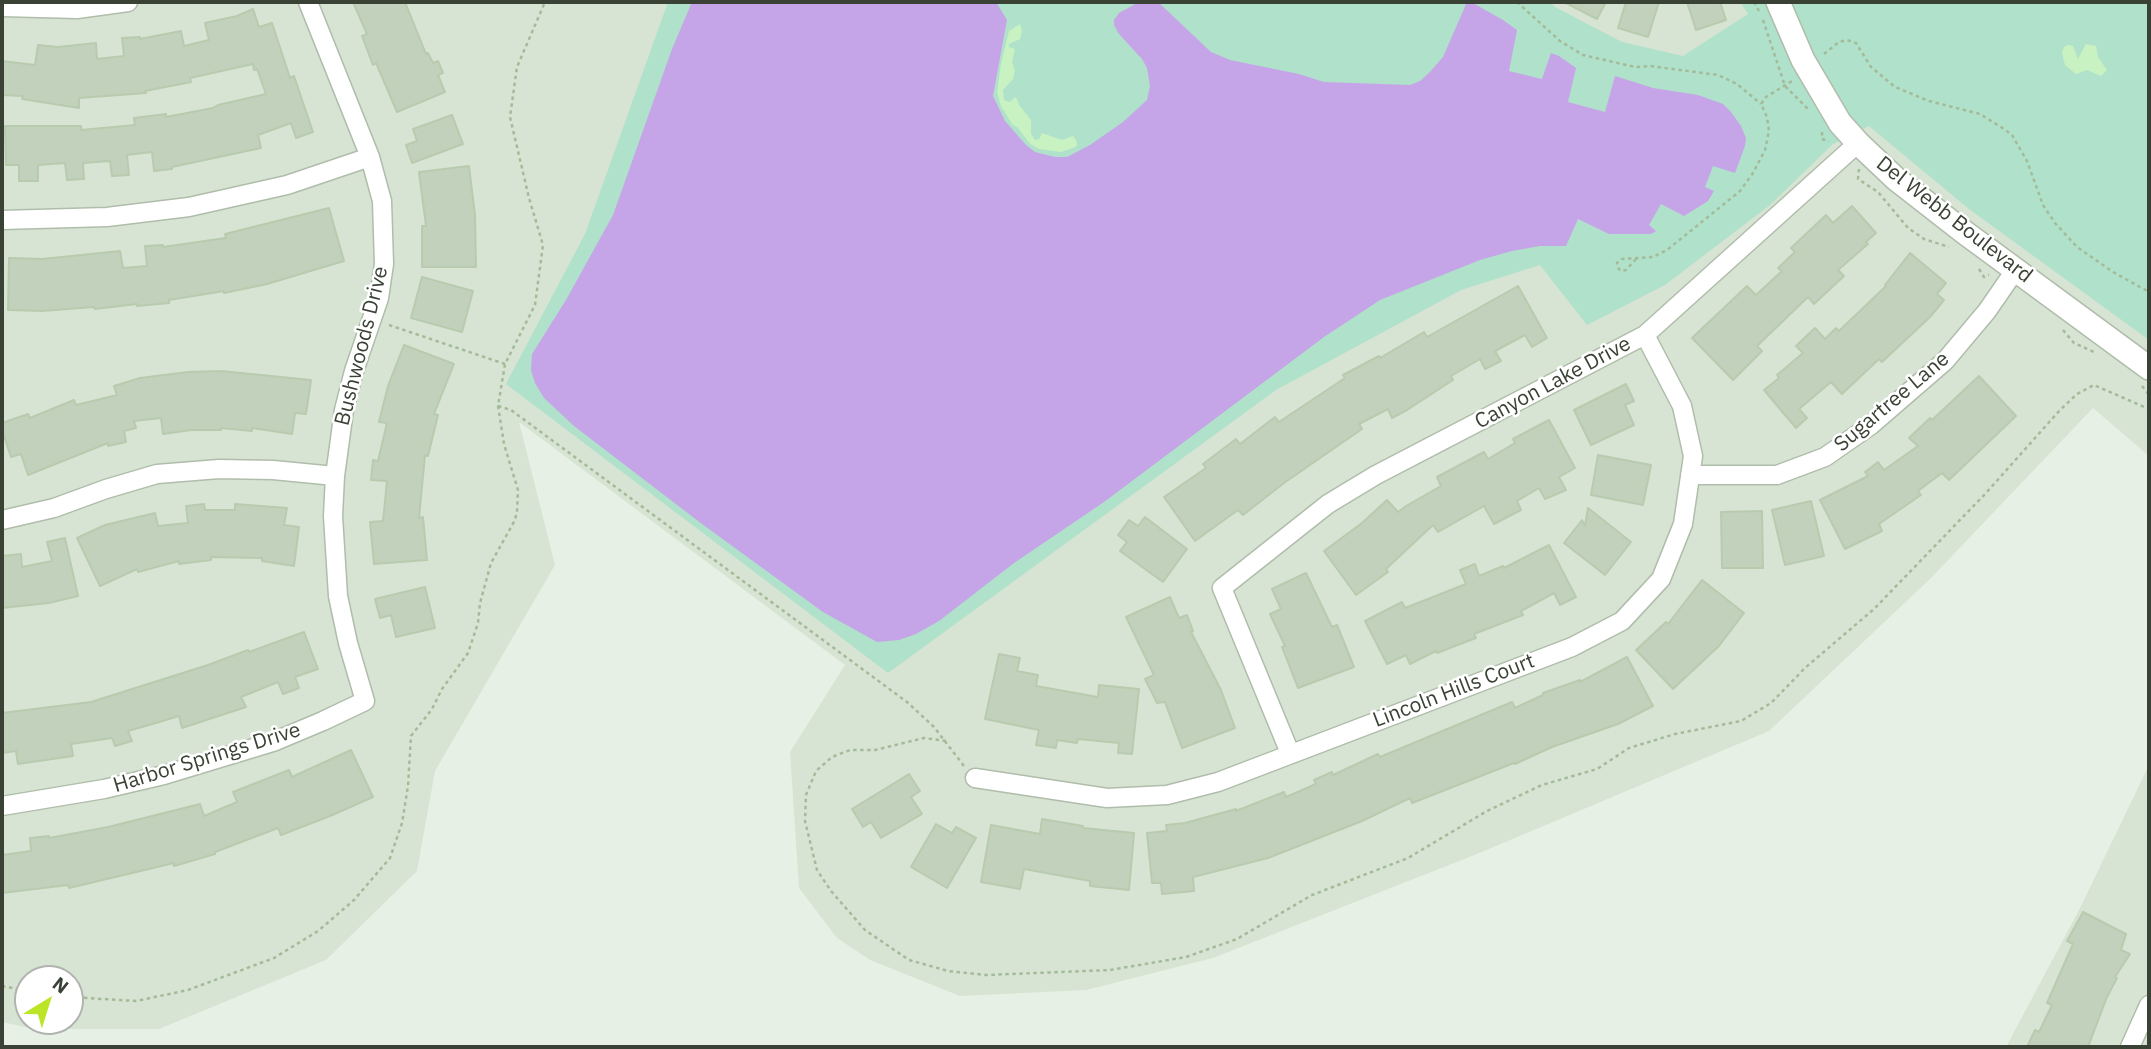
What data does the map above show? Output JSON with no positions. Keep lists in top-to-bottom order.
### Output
{
  "streets": {
    "street": [
      "Del Webb Boulevard",
      "Bushwoods Drive",
      "Canyon Lake Drive",
      "Sugartree Lane",
      "Lincoln Hills Court",
      "Harbor Springs Drive"
    ]
  },
  "crossings": [
    ["Del Webb Boulevard", "Canyon Lake Drive"],
    ["Del Webb Boulevard", "Sugartree Lane"],
    ["Bushwoods Drive", "Harbor Springs Drive"],
    ["Canyon Lake Drive", "Lincoln Hills Court"],
    ["Sugartree Lane", "Lincoln Hills Court"]
  ],
  "north": "top right"
}
